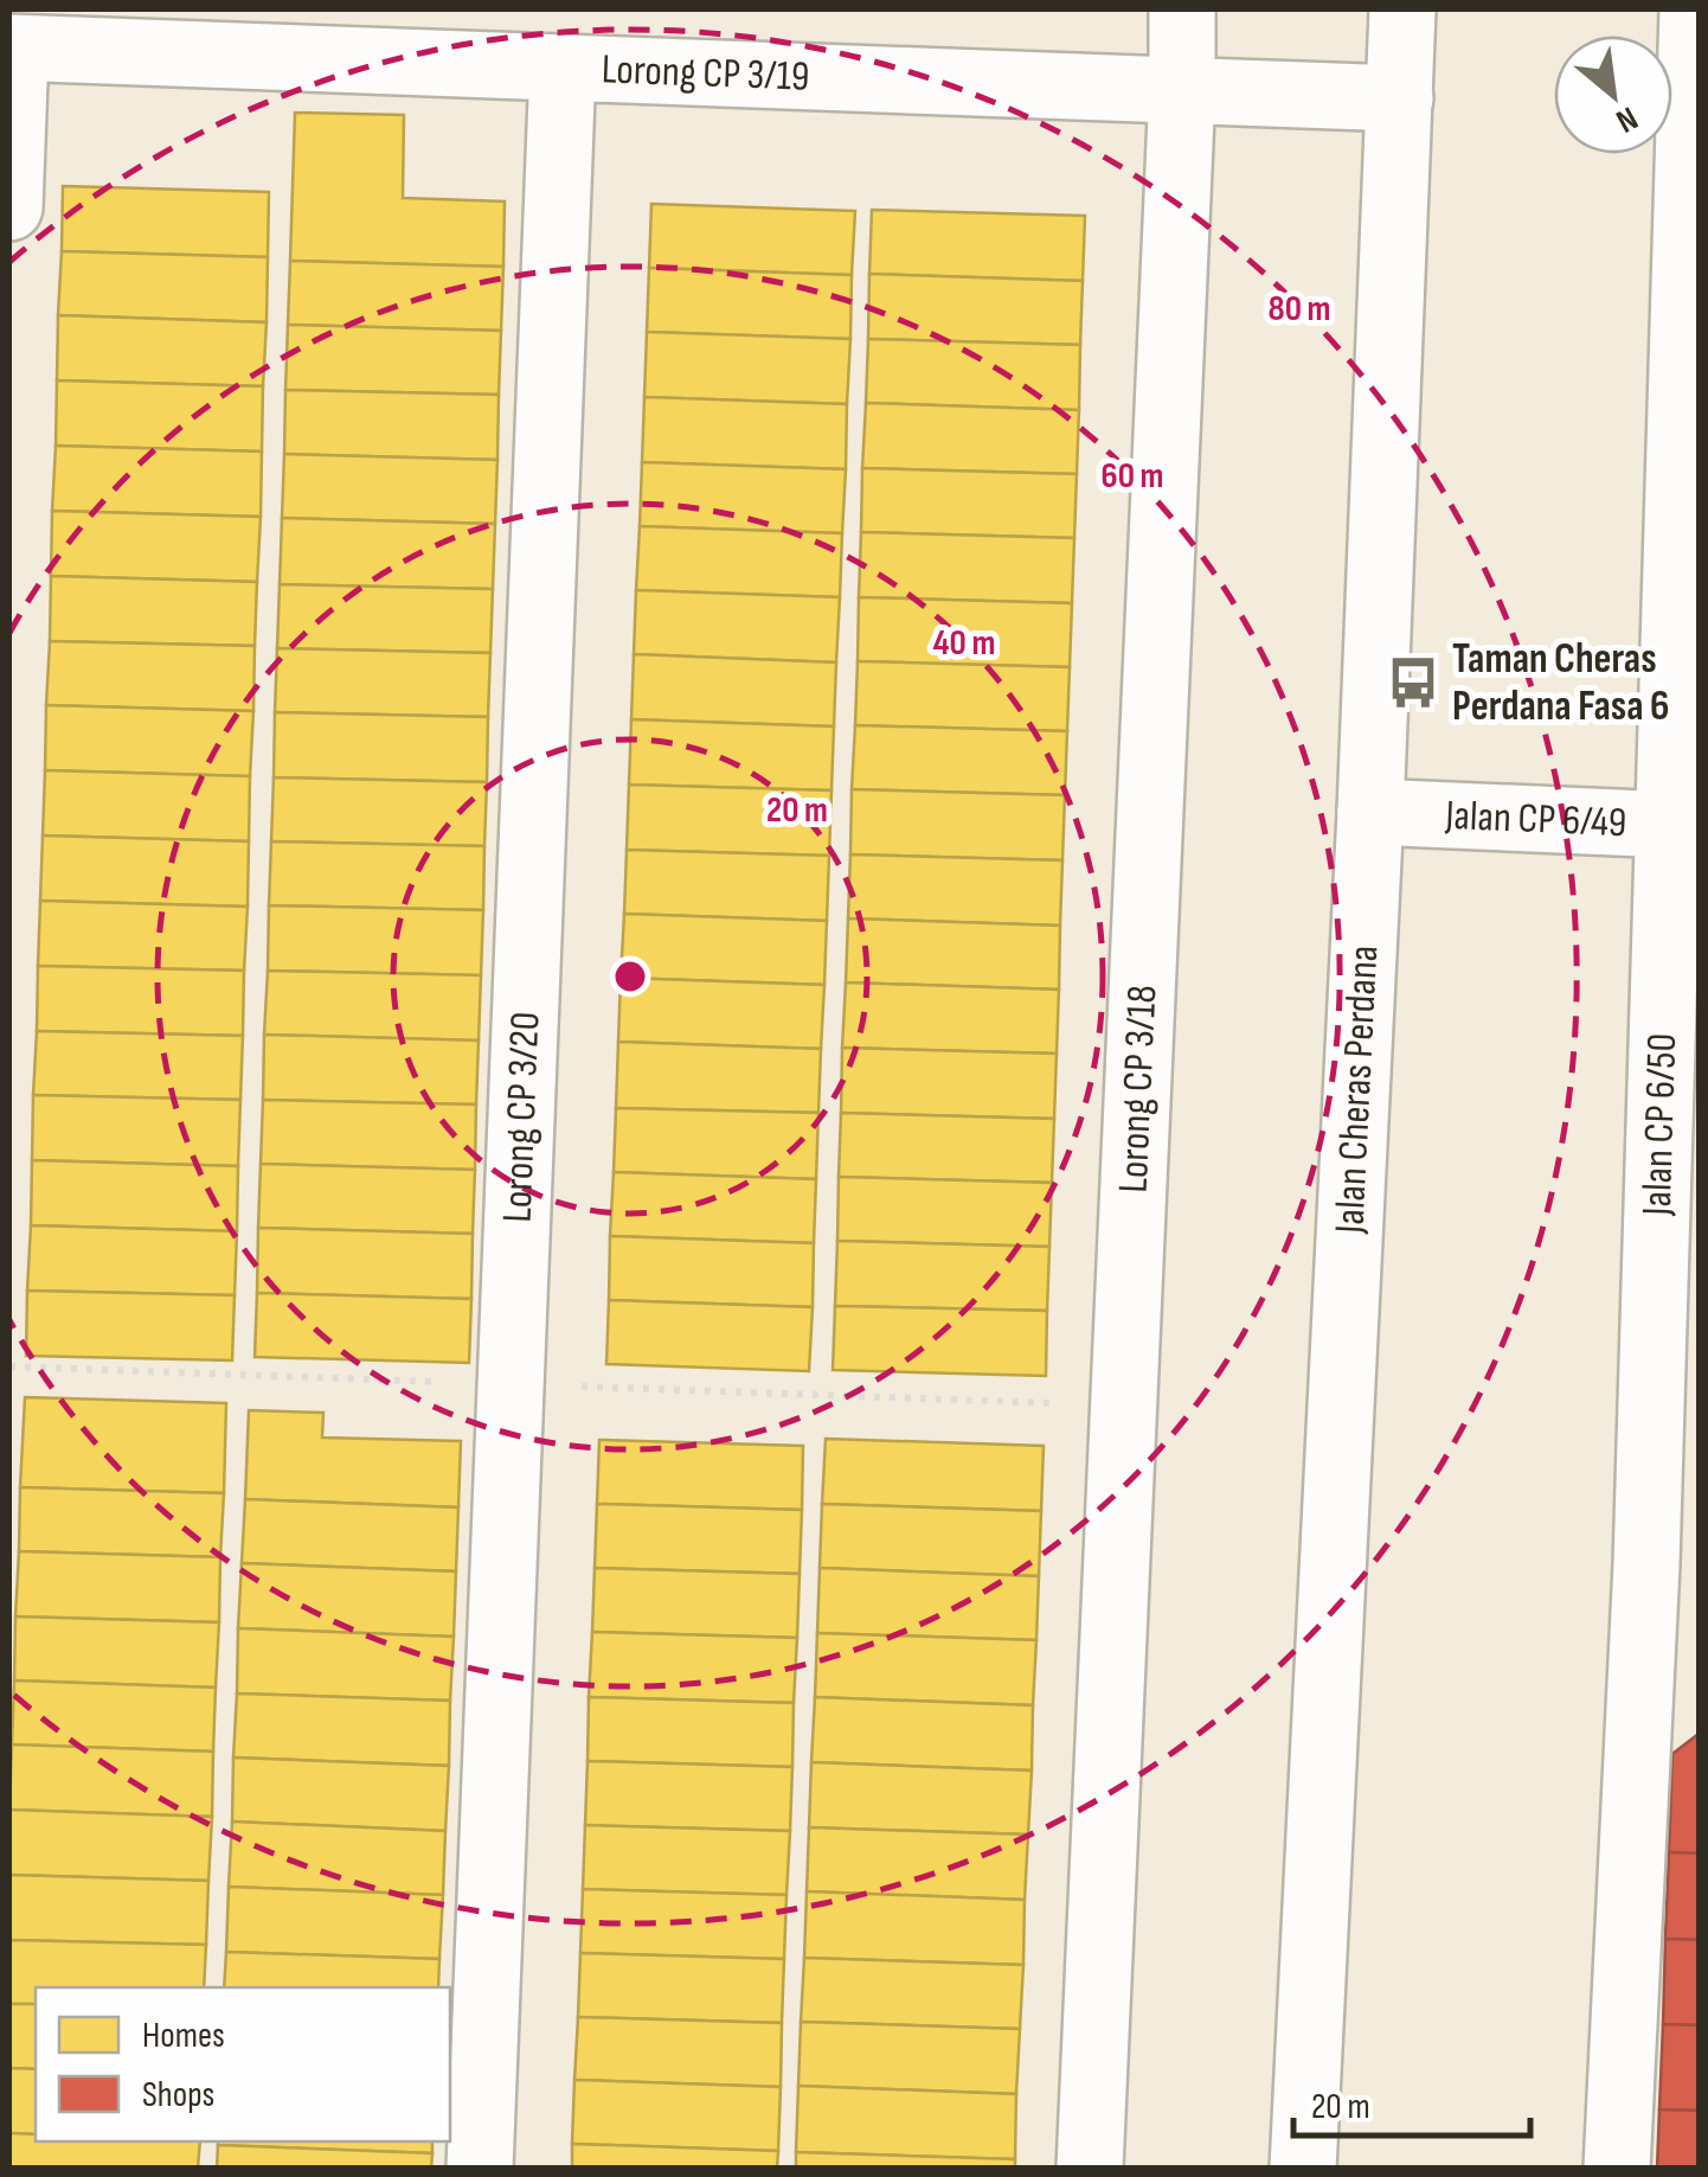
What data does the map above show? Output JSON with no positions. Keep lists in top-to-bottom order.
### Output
{
  "streets": {
    "street": [
      "Lorong CP 3/19",
      "Jalan CP 6/49",
      "Lorong CP 3/18",
      "Jalan Cheras Perdana",
      "Lorong CP 3/20",
      "Jalan CP 6/50"
    ]
  },
  "crossings": [
    ["Lorong CP 3/19", "Lorong CP 3/18"],
    ["Lorong CP 3/19", "Jalan Cheras Perdana"],
    ["Lorong CP 3/19", "Lorong CP 3/20"],
    ["Jalan CP 6/49", "Jalan Cheras Perdana"],
    ["Jalan CP 6/49", "Jalan CP 6/50"]
  ],
  "places": {
    "bus stop": ["Taman Cheras Perdana Fasa 6"]
  },
  "legend": ["Homes", "Shops"],
  "scale_bar": "20 m",
  "north": "bottom right",
  "rings": [
    "80 m",
    "60 m",
    "40 m",
    "20 m"
  ]
}
